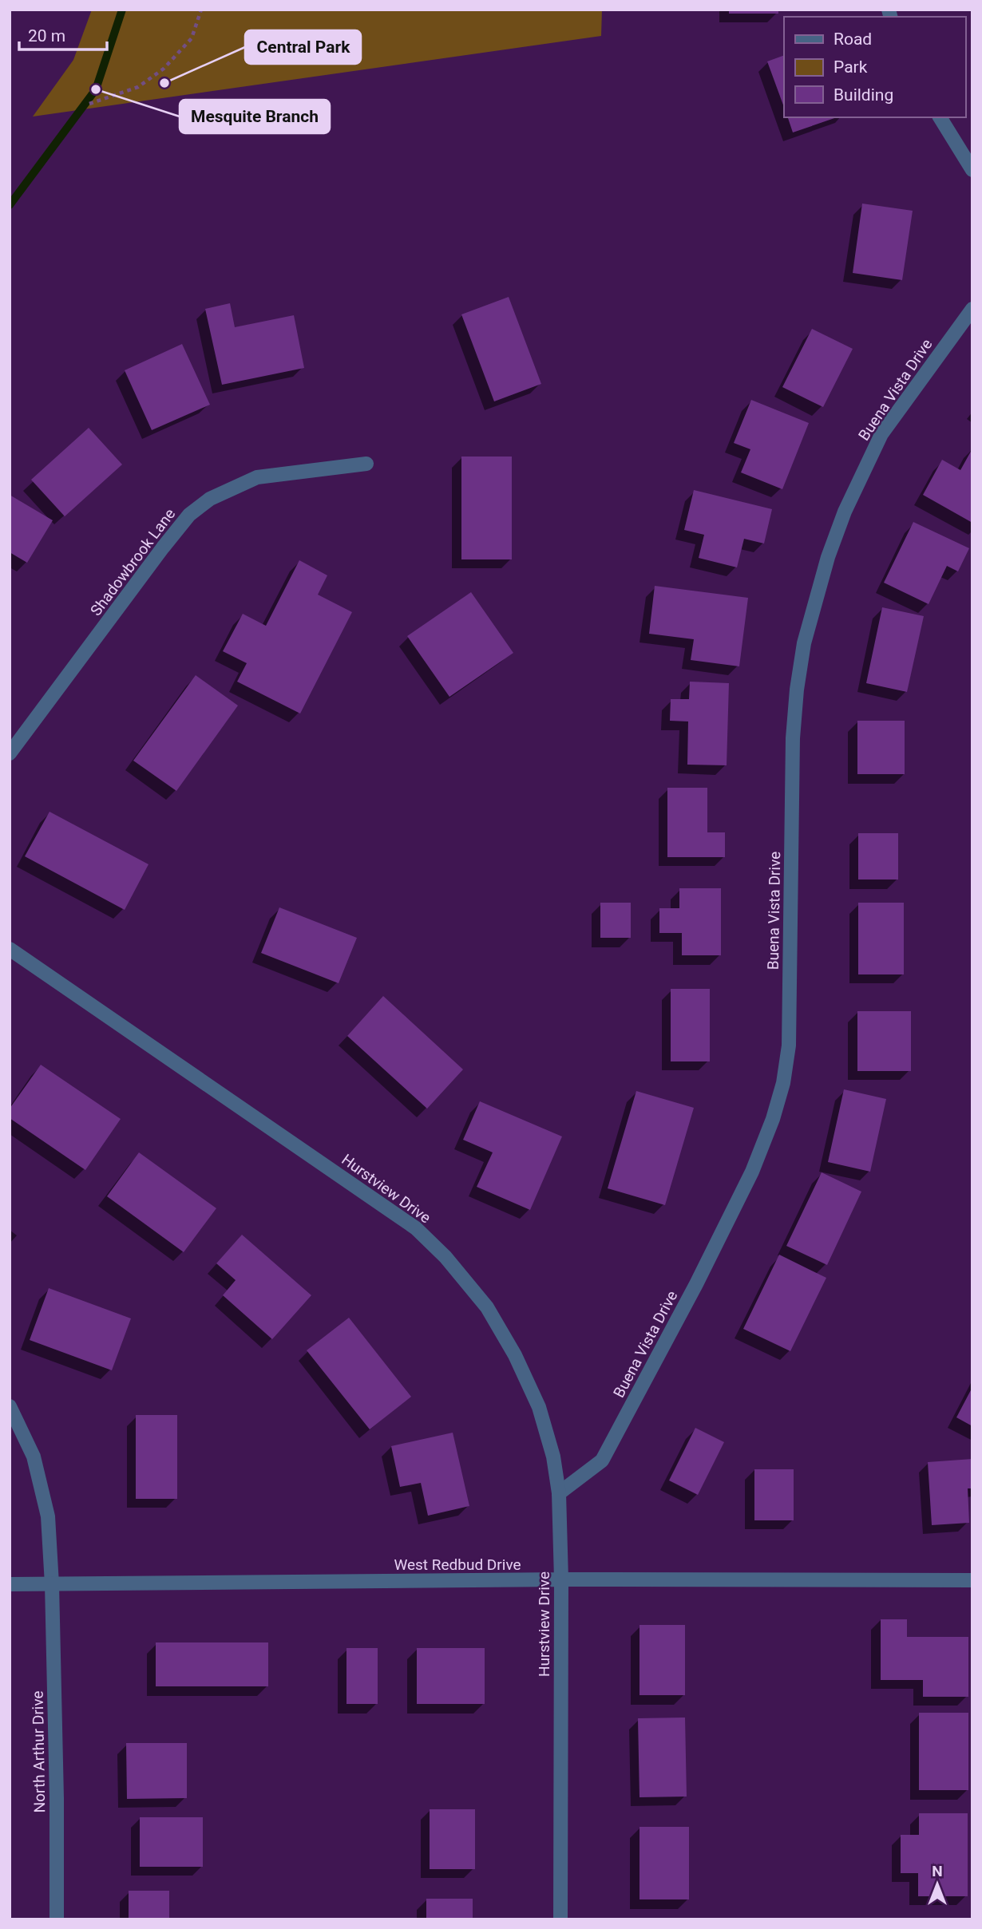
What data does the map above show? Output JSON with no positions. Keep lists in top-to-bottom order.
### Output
{
  "streets": {
    "street": [
      "Buena Vista Drive",
      "Shadowbrook Lane",
      "Hurstview Drive",
      "West Redbud Drive",
      "North Arthur Drive"
    ]
  },
  "crossings": [
    ["Buena Vista Drive", "Hurstview Drive"],
    ["Hurstview Drive", "West Redbud Drive"],
    ["West Redbud Drive", "North Arthur Drive"]
  ],
  "places": ["Central Park", "Mesquite Branch"],
  "legend": ["Road", "Park", "Building"],
  "scale_bar": "20 m",
  "north": "top"
}
